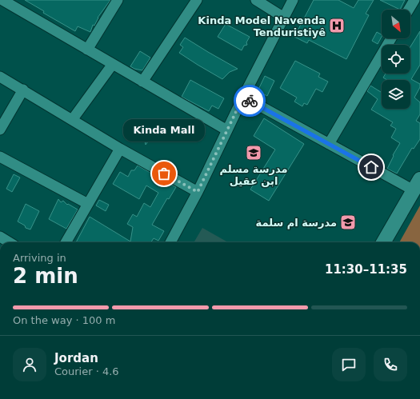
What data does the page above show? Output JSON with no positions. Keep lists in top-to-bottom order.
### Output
{
  "places": {
    "hospital": ["Kinda Model Navenda Tenduristiyê"],
    "school or university": ["مدرسة مسلم ابن عقيل", "مدرسة ام سلمة"],
    "other": ["Kinda Mall"]
  },
  "north": "bottom right",
  "page": {
    "bubble": "Kinda Mall",
    "heading": ["2 min", "Arriving in", "11:30–11:35"],
    "panel": ["Jordan", "Courier · 4.6"],
    "bar": "On the way · 100 m"
  }
}
